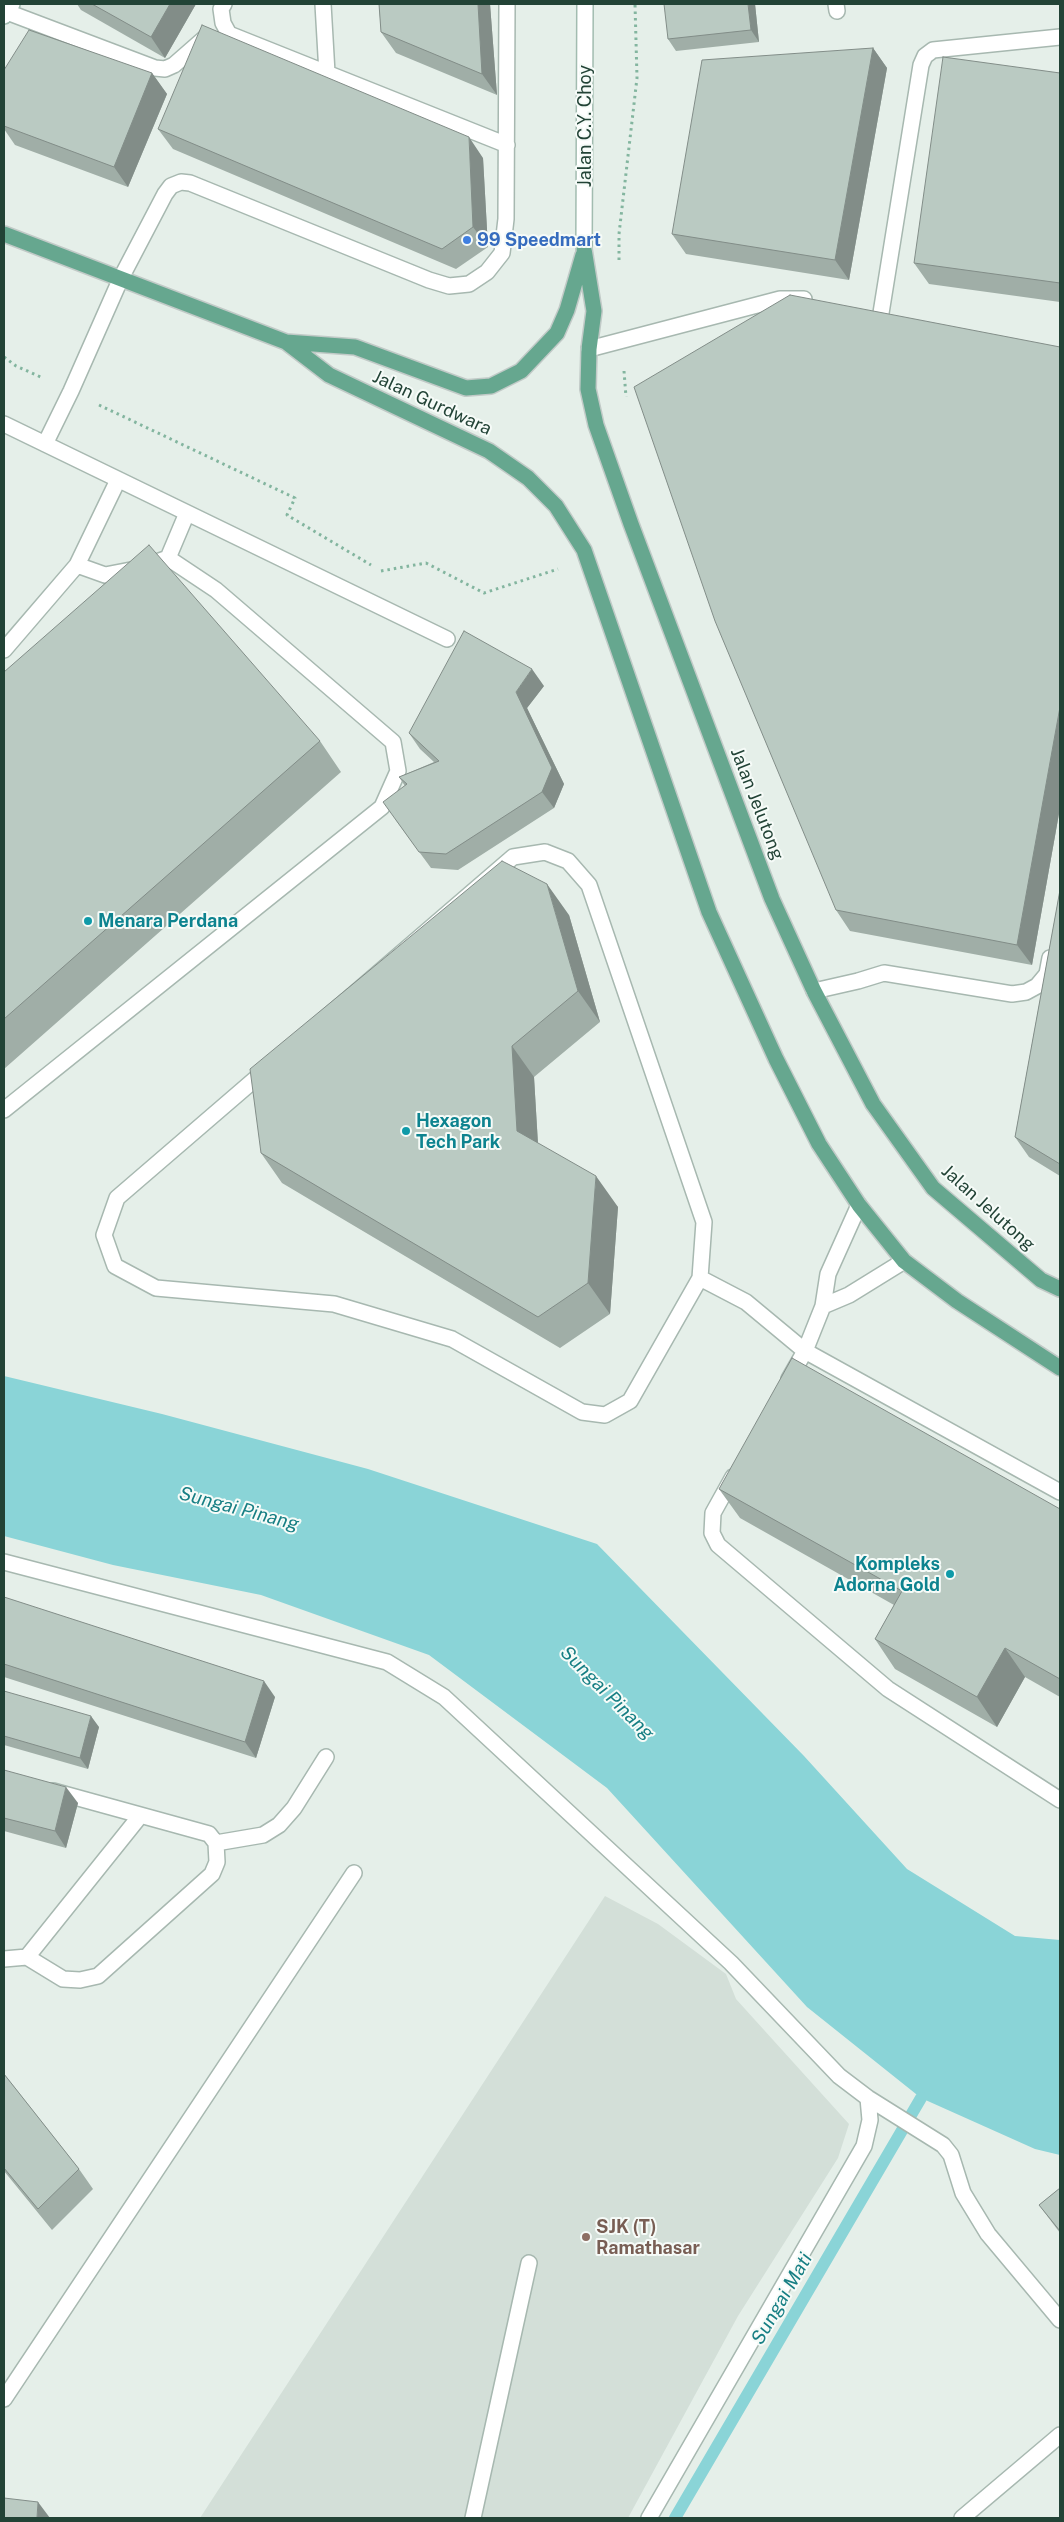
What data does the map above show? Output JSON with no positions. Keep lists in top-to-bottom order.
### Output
{
  "streets": {
    "main road": ["Jalan Gurdwara", "Jalan Jelutong"],
    "street": ["Jalan C.Y. Choy"]
  },
  "crossings": [
    ["Jalan C.Y. Choy", "Jalan Gurdwara"],
    ["Jalan C.Y. Choy", "Jalan Jelutong"],
    ["Jalan Gurdwara", "Jalan Jelutong"]
  ],
  "water": ["Sungai Pinang", "Sungai Mati"],
  "places": [
    "99 Speedmart",
    "Menara Perdana",
    "Hexagon Tech Park",
    "Kompleks Adorna Gold",
    "SJK (T) Ramathasar"
  ]
}
